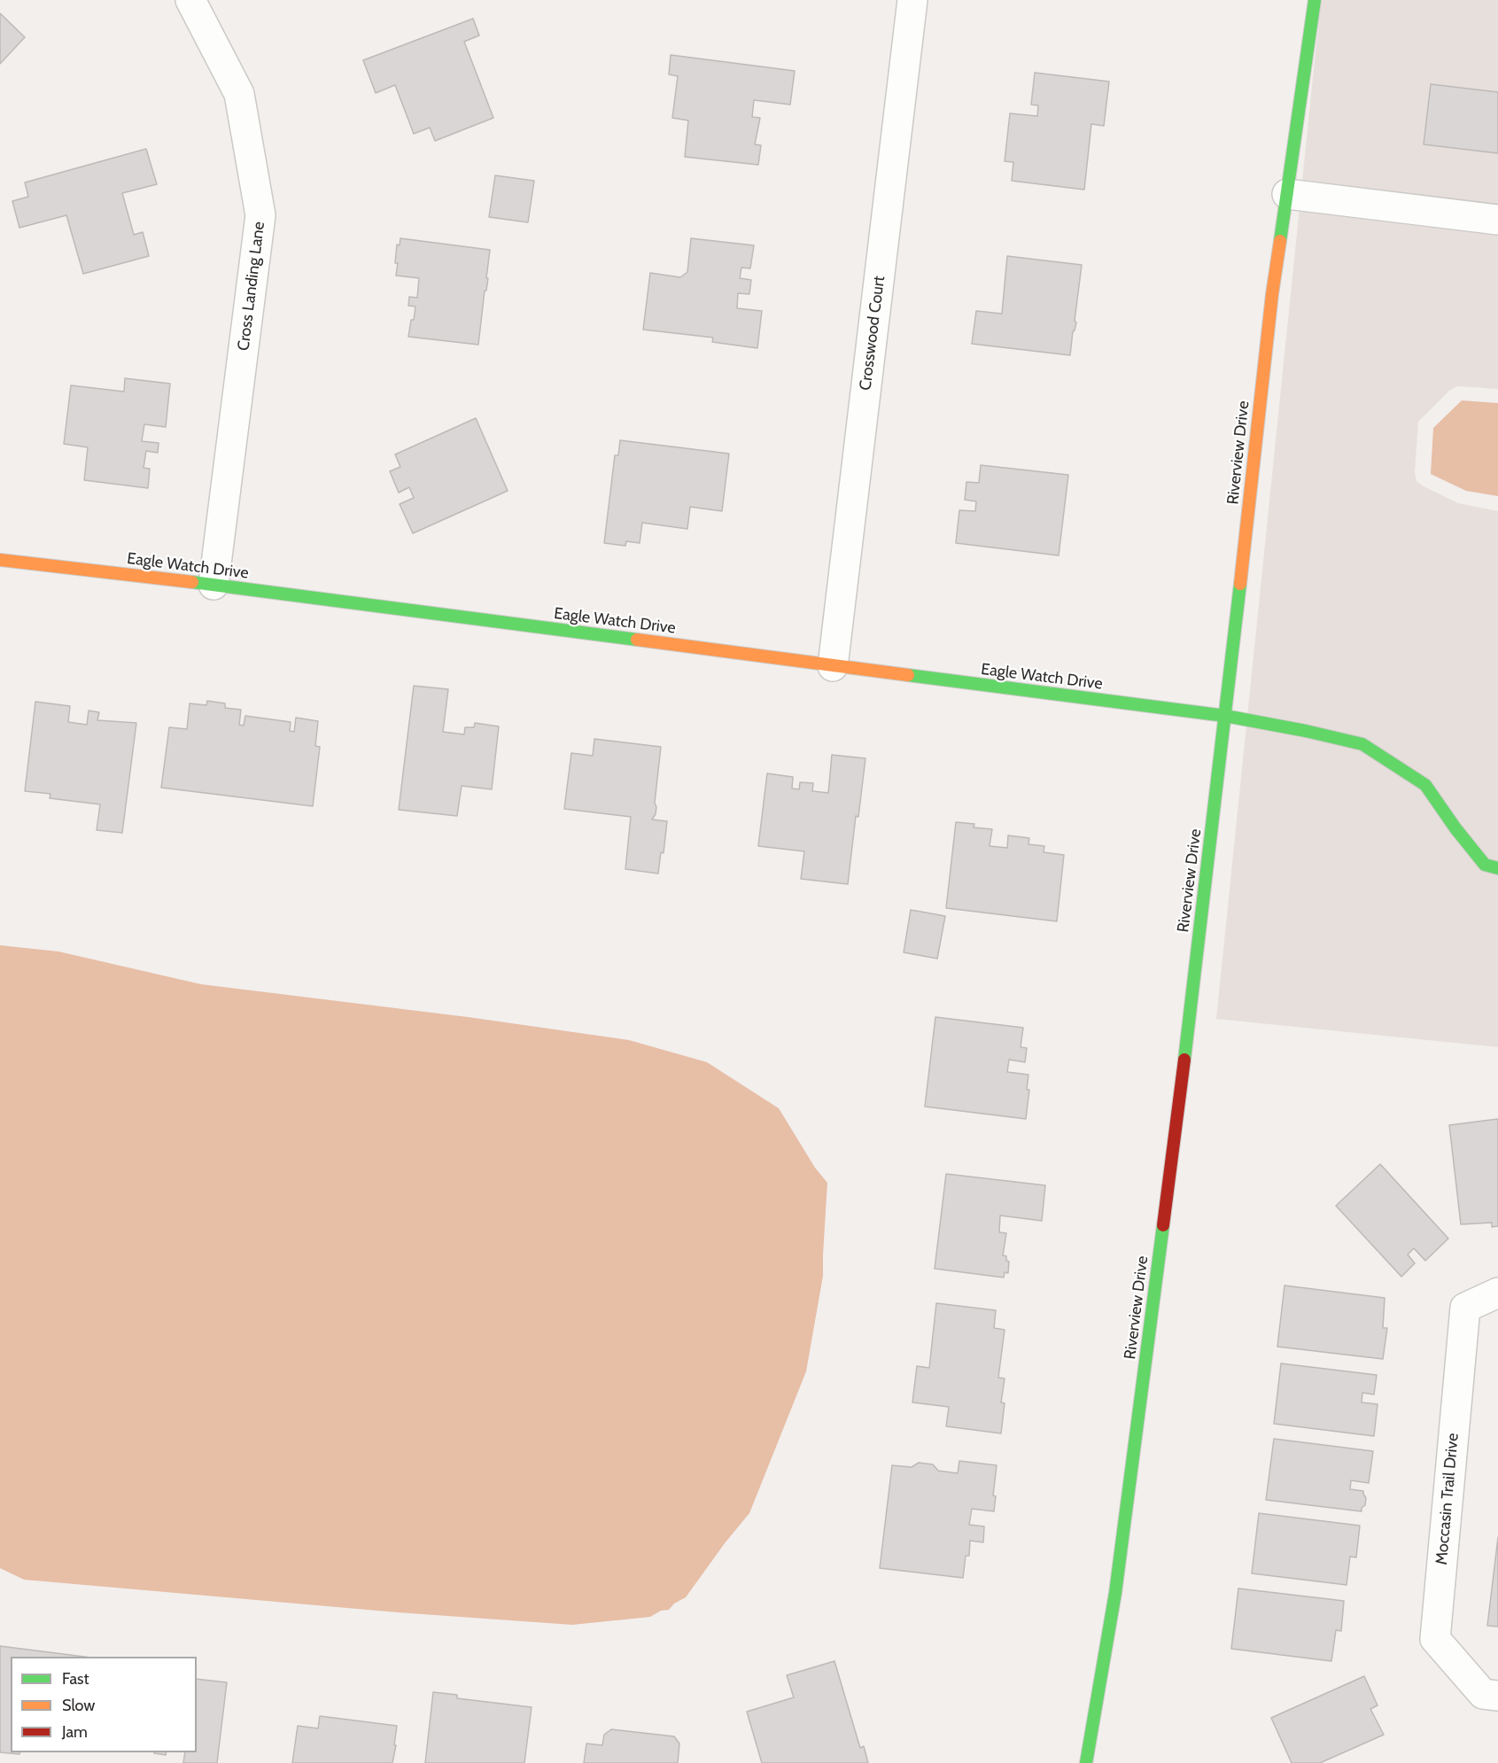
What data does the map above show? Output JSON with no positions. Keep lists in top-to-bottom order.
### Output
{
  "streets": {
    "street": [
      "Cross Landing Lane",
      "Crosswood Court",
      "Riverview Drive",
      "Eagle Watch Drive",
      "Moccasin Trail Drive"
    ]
  },
  "crossings": [
    ["Cross Landing Lane", "Eagle Watch Drive"],
    ["Crosswood Court", "Eagle Watch Drive"],
    ["Riverview Drive", "Eagle Watch Drive"]
  ],
  "legend": ["Fast", "Slow", "Jam"]
}
